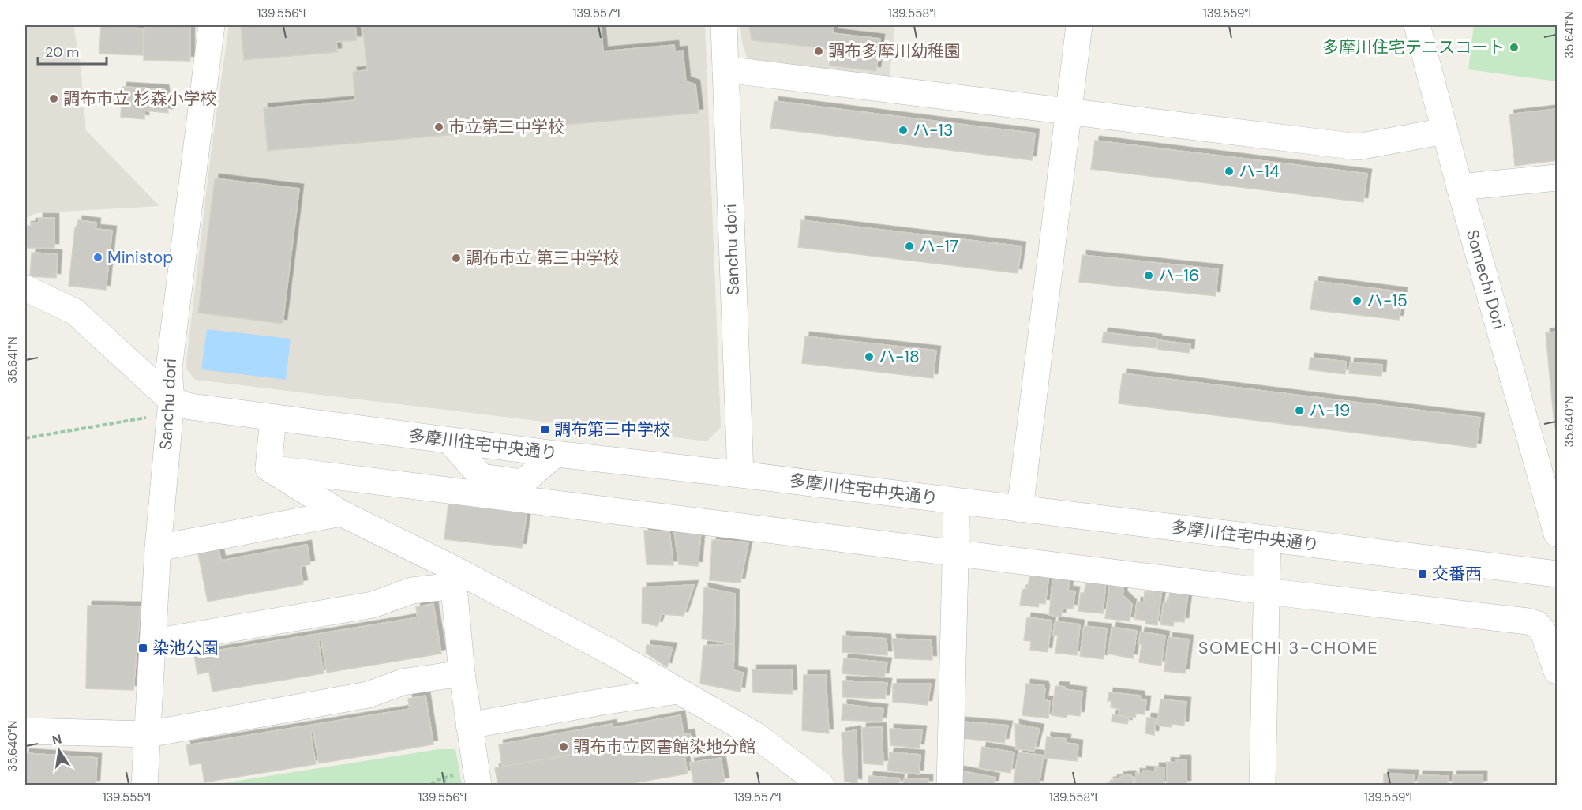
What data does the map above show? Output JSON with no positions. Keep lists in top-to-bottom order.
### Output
{
  "streets": {
    "street": ["Sanchu dori", "Somechi Dori", "多摩川住宅中央通り"]
  },
  "crossings": [
    ["Sanchu dori", "多摩川住宅中央通り"]
  ],
  "districts": ["SOMECHI 3-CHOME"],
  "places": {
    "other": [
      "多摩川住宅テニスコート",
      "調布多摩川幼稚園",
      "調布市立 杉森小学校",
      "市立第三中学校",
      "ハ-13",
      "ハ-14",
      "ハ-17",
      "Ministop",
      "調布市立 第三中学校",
      "ハ-16",
      "ハ-15",
      "ハ-18",
      "ハ-19",
      "調布市立図書館染地分館"
    ],
    "transit": ["調布第三中学校", "交番西", "染池公園"]
  },
  "scale_bar": "20 m",
  "north": "top",
  "coordinates": [
    "139.556°E",
    "139.557°E",
    "139.558°E",
    "139.559°E",
    "35.641°N",
    "35.640°N",
    "139.555°E"
  ]
}
